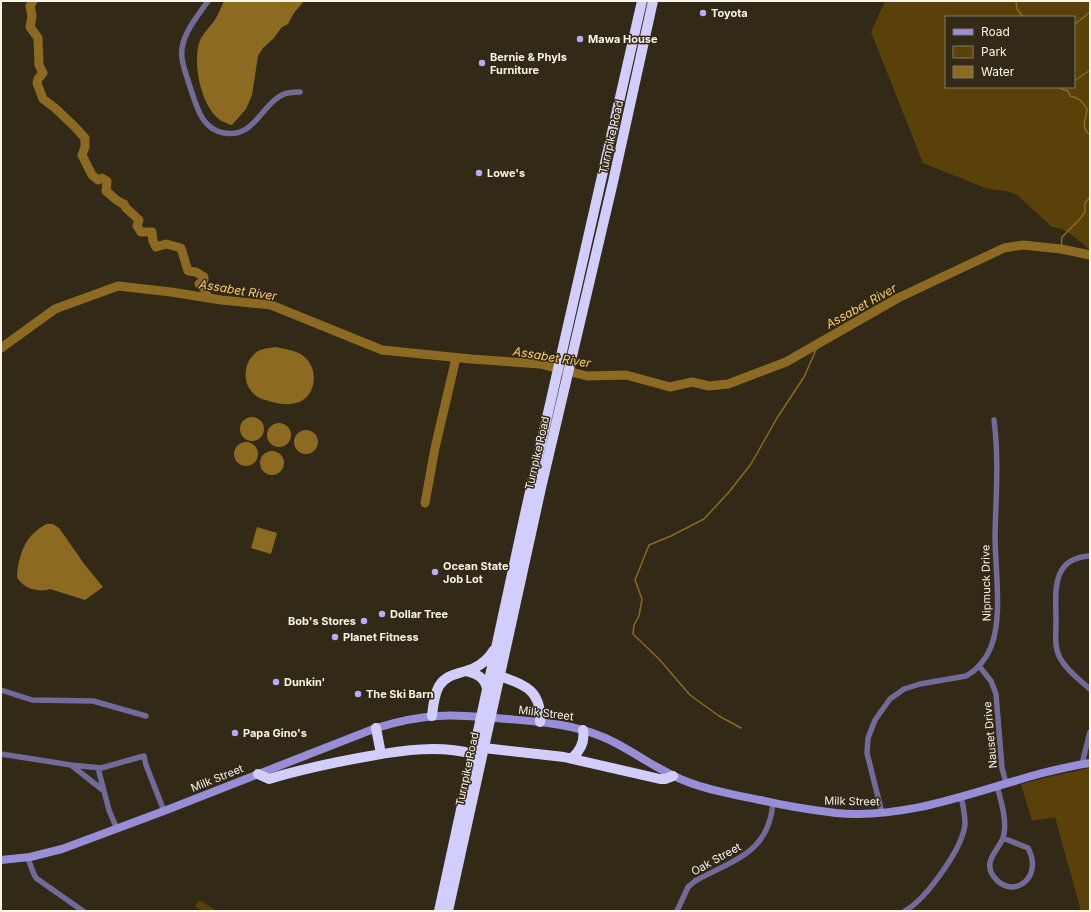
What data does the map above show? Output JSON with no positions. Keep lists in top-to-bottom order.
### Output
{
  "streets": {
    "highway": ["Turnpike Road"],
    "main road": ["Milk Street"],
    "street": ["Nipmuck Drive", "Nauset Drive", "Oak Street"]
  },
  "crossings": [
    ["Nipmuck Drive", "Milk Street"],
    ["Nipmuck Drive", "Nauset Drive"],
    ["Milk Street", "Nauset Drive"],
    ["Milk Street", "Oak Street"]
  ],
  "water": ["Assabet River"],
  "places": [
    "Toyota",
    "Mawa House",
    "Bernie & Phyls Furniture",
    "Lowe's",
    "Ocean State Job Lot",
    "Dollar Tree",
    "Bob's Stores",
    "Planet Fitness",
    "Dunkin'",
    "The Ski Barn",
    "Papa Gino's"
  ],
  "legend": ["Road", "Park", "Water"]
}
